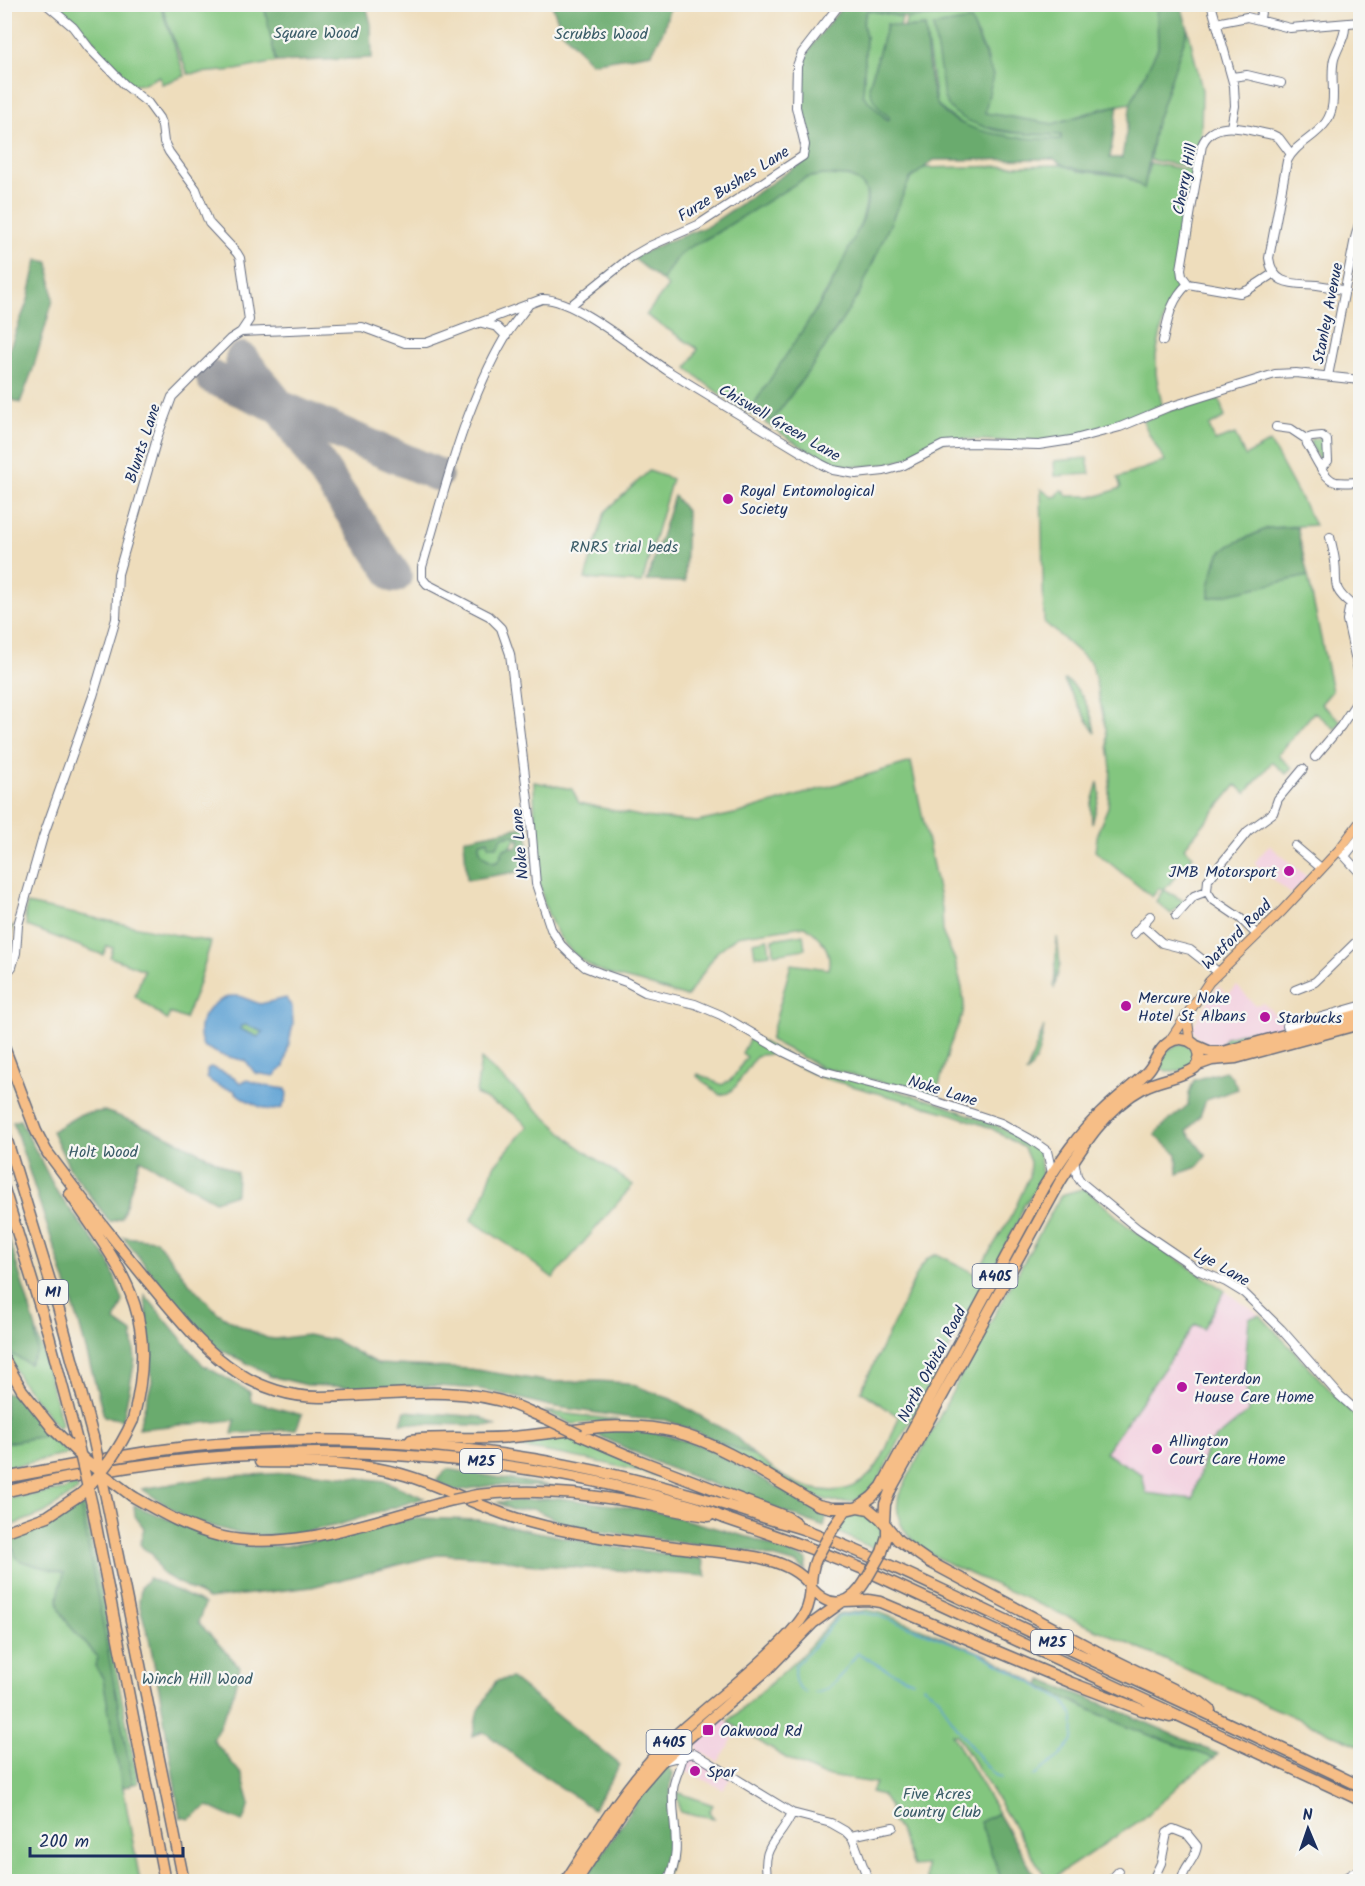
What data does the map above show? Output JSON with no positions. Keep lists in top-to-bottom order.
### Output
{
  "streets": {
    "highway": [
      "A405",
      "M1",
      "North Orbital Road",
      "M25"
    ],
    "main road": ["Watford Road"],
    "street": [
      "Cherry Hill",
      "Furze Bushes Lane",
      "Stanley Avenue",
      "Chiswell Green Lane",
      "Blunts Lane",
      "Noke Lane",
      "Lye Lane"
    ]
  },
  "crossings": [
    ["Furze Bushes Lane", "Chiswell Green Lane"],
    ["Stanley Avenue", "Chiswell Green Lane"],
    ["Chiswell Green Lane", "Blunts Lane"],
    ["Chiswell Green Lane", "Noke Lane"],
    ["Watford Road", "North Orbital Road"],
    ["A405", "North Orbital Road"],
    ["A405", "M25"],
    ["North Orbital Road", "M25"]
  ],
  "parks": [
    "Square Wood",
    "Scrubbs Wood",
    "RNRS trial beds",
    "Holt Wood",
    "Winch Hill Wood",
    "Five Acres Country Club"
  ],
  "places": {
    "other": [
      "Royal Entomological Society",
      "JMB Motorsport",
      "Mercure Noke Hotel St Albans",
      "Starbucks",
      "Tenterdon House Care Home",
      "Allington Court Care Home",
      "Spar"
    ],
    "transit": ["Oakwood Rd"]
  },
  "scale_bar": "200 m",
  "north": "top"
}
